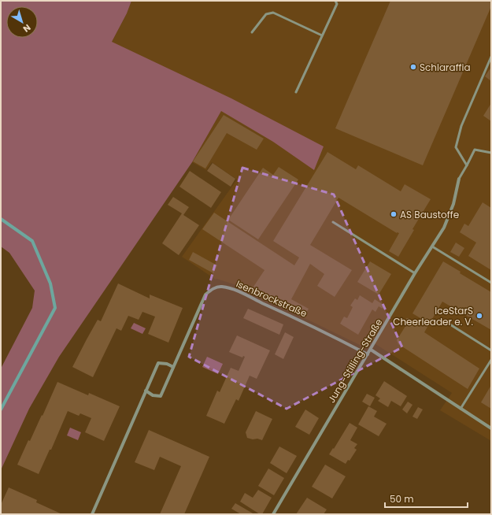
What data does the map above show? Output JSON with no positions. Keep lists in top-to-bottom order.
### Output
{
  "streets": {
    "street": ["Isenbrockstraße", "Jung-Stilling-Straße"]
  },
  "crossings": [
    ["Isenbrockstraße", "Jung-Stilling-Straße"]
  ],
  "places": ["Schlaraffia", "AS Baustoffe", "IceStarS Cheerleader e. V."],
  "scale_bar": "50 m",
  "north": "bottom right"
}
